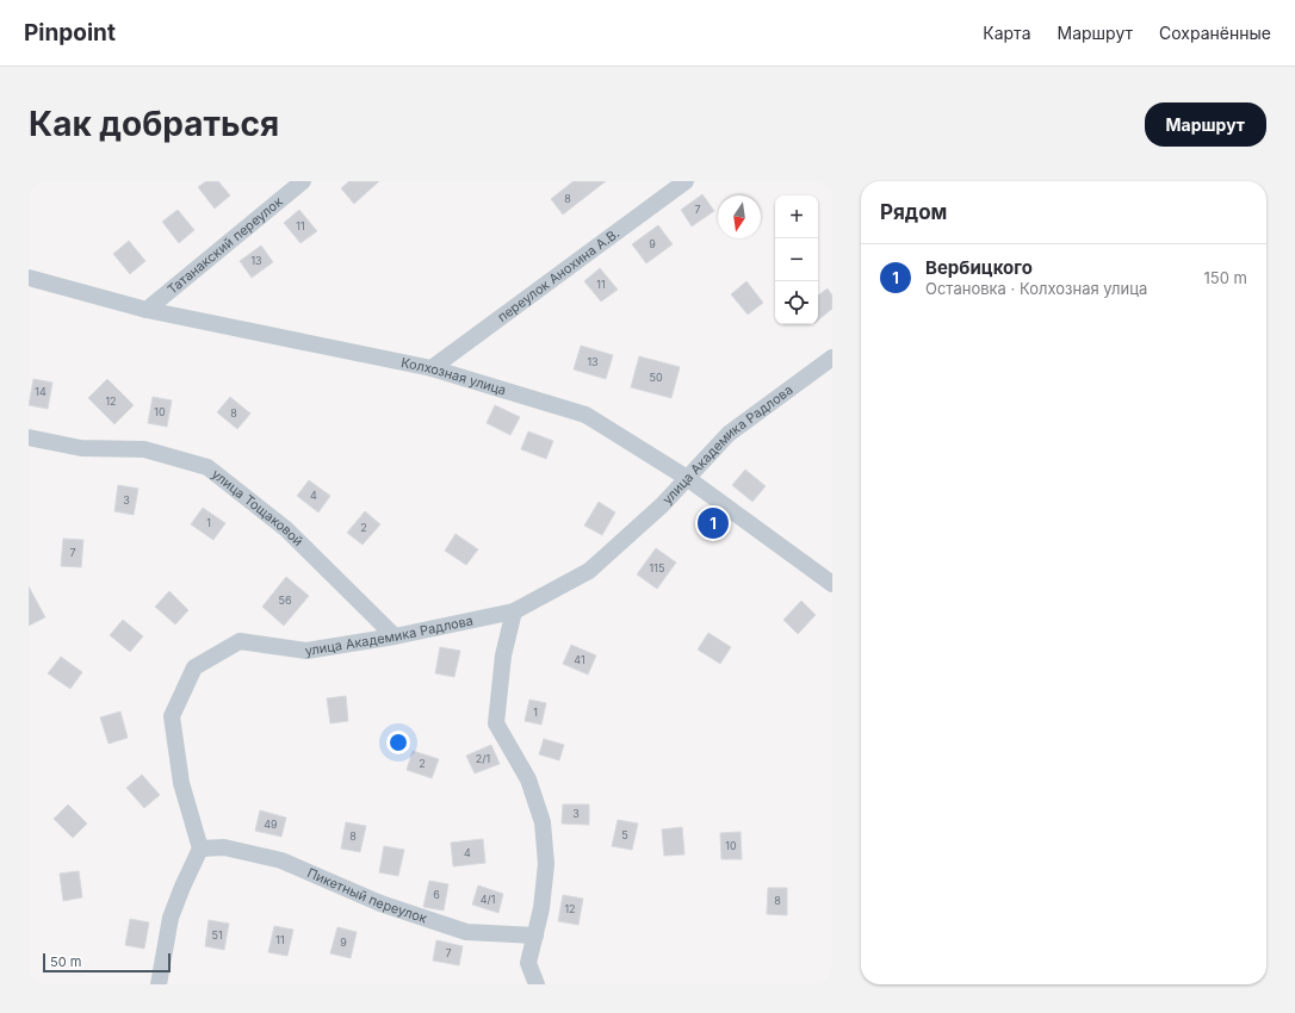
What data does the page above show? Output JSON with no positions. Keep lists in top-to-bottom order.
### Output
{
  "streets": {
    "street": [
      "Татанакский переулок",
      "переулок Анохина А.В.",
      "Колхозная улица",
      "улица Академика Радлова",
      "улица Тощаковой",
      "Пикетный переулок"
    ]
  },
  "crossings": [
    ["Татанакский переулок", "Колхозная улица"],
    ["переулок Анохина А.В.", "Колхозная улица"],
    ["Колхозная улица", "улица Академика Радлова"],
    ["улица Академика Радлова", "улица Тощаковой"],
    ["улица Академика Радлова", "Пикетный переулок"]
  ],
  "house_numbers": [
    "8",
    "7",
    "11",
    "9",
    "13",
    "11",
    "13",
    "50",
    "14",
    "12",
    "10",
    "8",
    "4",
    "3",
    "1",
    "2",
    "7",
    "115",
    "56",
    "41",
    "1",
    "2/1",
    "2",
    "3",
    "49",
    "5",
    "8",
    "10",
    "4",
    "6",
    "4/1",
    "8",
    "12",
    "51",
    "11",
    "9",
    "7"
  ],
  "scale_bar": "50 m",
  "north": "bottom",
  "page": {
    "header": "Pinpoint",
    "nav": ["Карта", "Маршрут", "Сохранённые"],
    "buttons": "Маршрут",
    "title": "Как добраться",
    "heading": "Рядом",
    "map_buttons": ["+", "−"],
    "list": [
      {
        "mark": "1",
        "name": "Вербицкого",
        "note": "Остановка · Колхозная улица",
        "value": "150 m"
      }
    ],
    "pins": "1",
    "scale": "50 m"
  }
}
